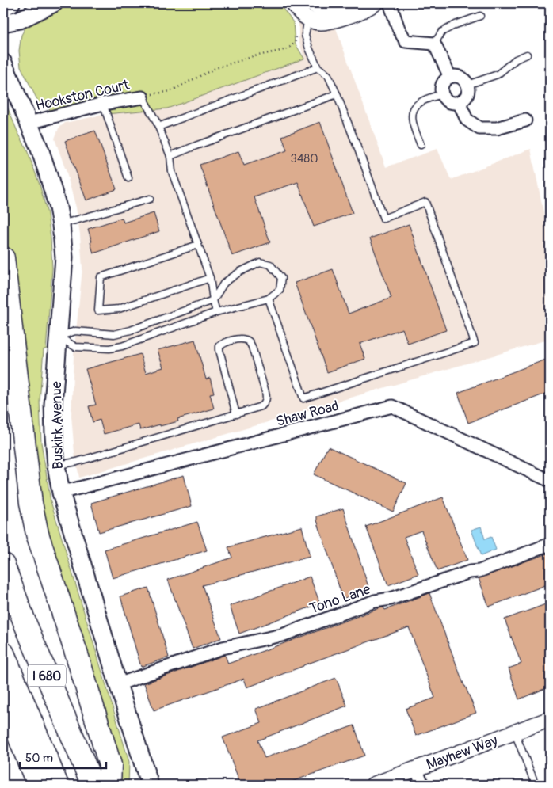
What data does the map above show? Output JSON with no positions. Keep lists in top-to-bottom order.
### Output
{
  "streets": {
    "highway": ["I 680"],
    "main road": ["Buskirk Avenue"],
    "street": [
      "Hookston Court",
      "Shaw Road",
      "Tono Lane",
      "Mayhew Way"
    ]
  },
  "crossings": [
    ["Hookston Court", "Buskirk Avenue"],
    ["Shaw Road", "Buskirk Avenue"],
    ["Buskirk Avenue", "Tono Lane"]
  ],
  "house_numbers": ["3480"],
  "scale_bar": "50 m"
}
